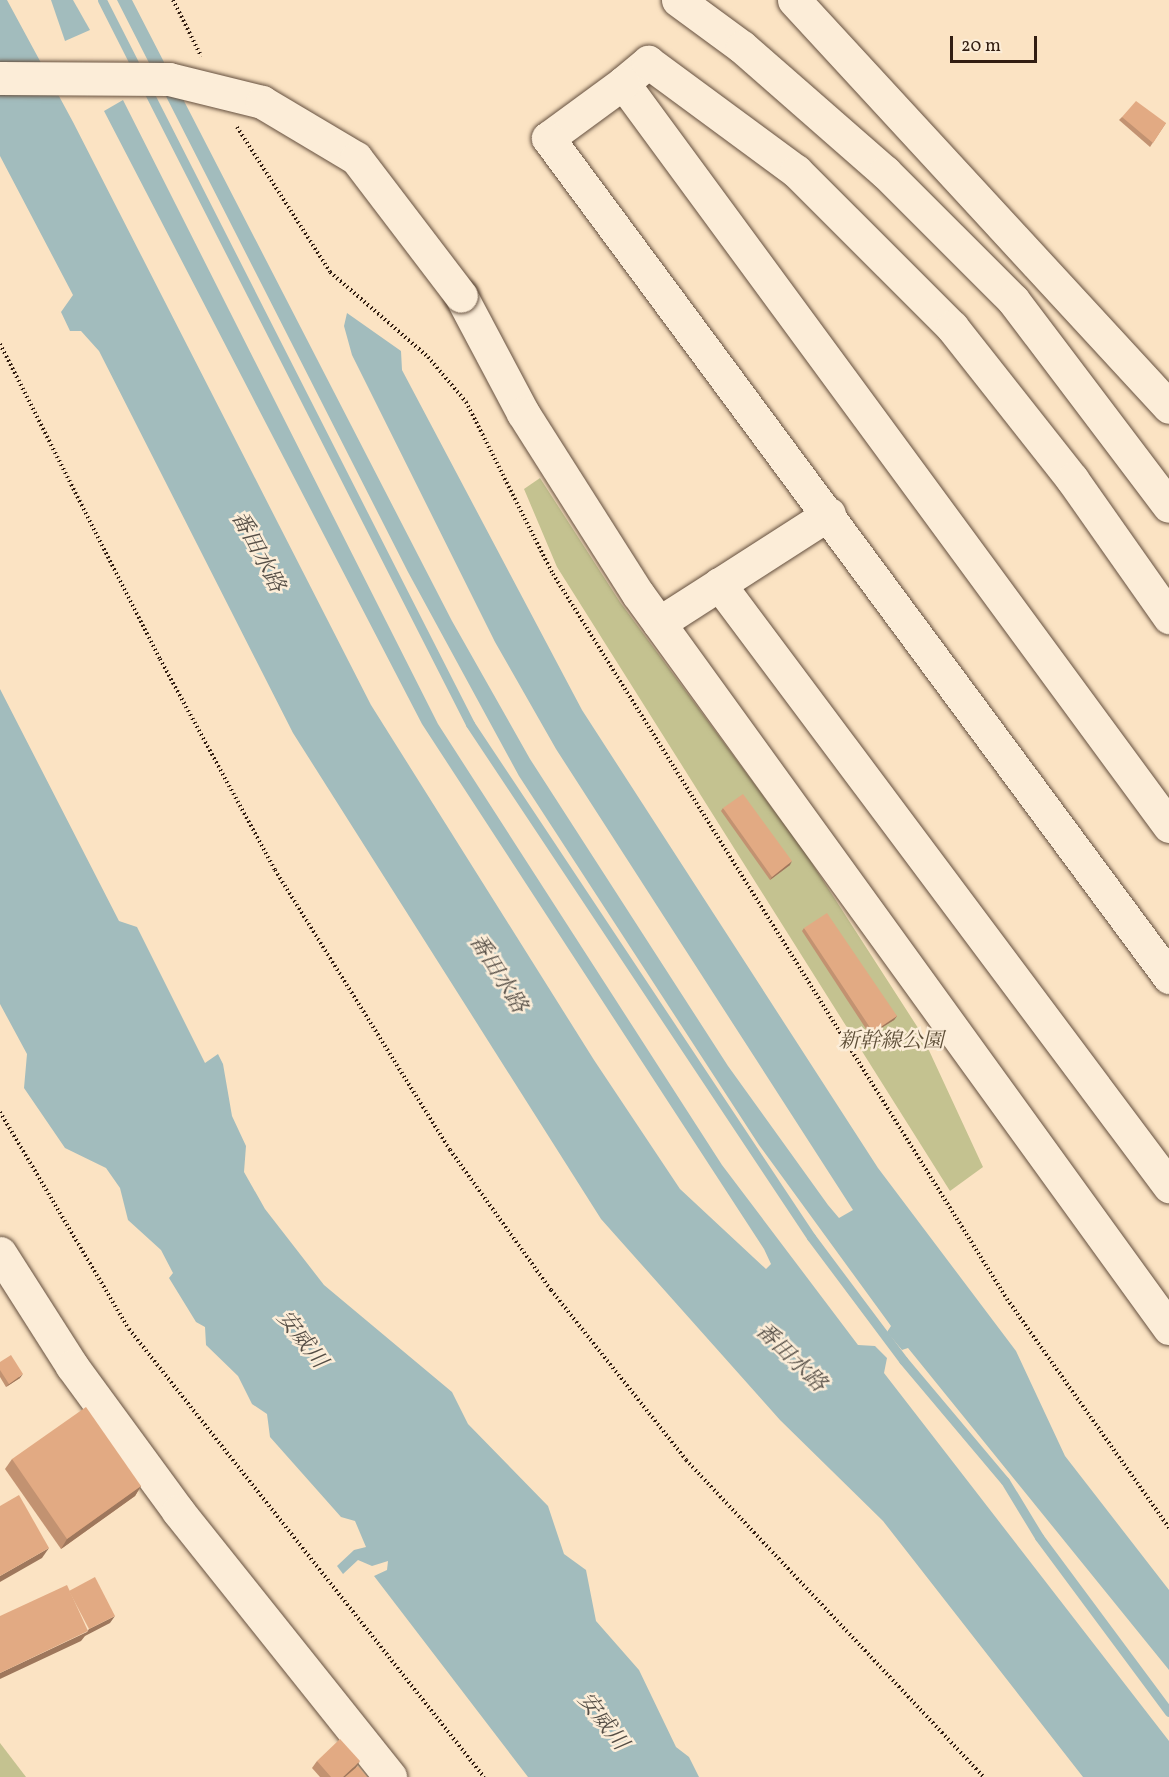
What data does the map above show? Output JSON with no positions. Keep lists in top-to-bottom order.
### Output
{
  "water": ["番田水路", "安威川"],
  "parks": ["新幹線公園"],
  "scale_bar": "20 m"
}
